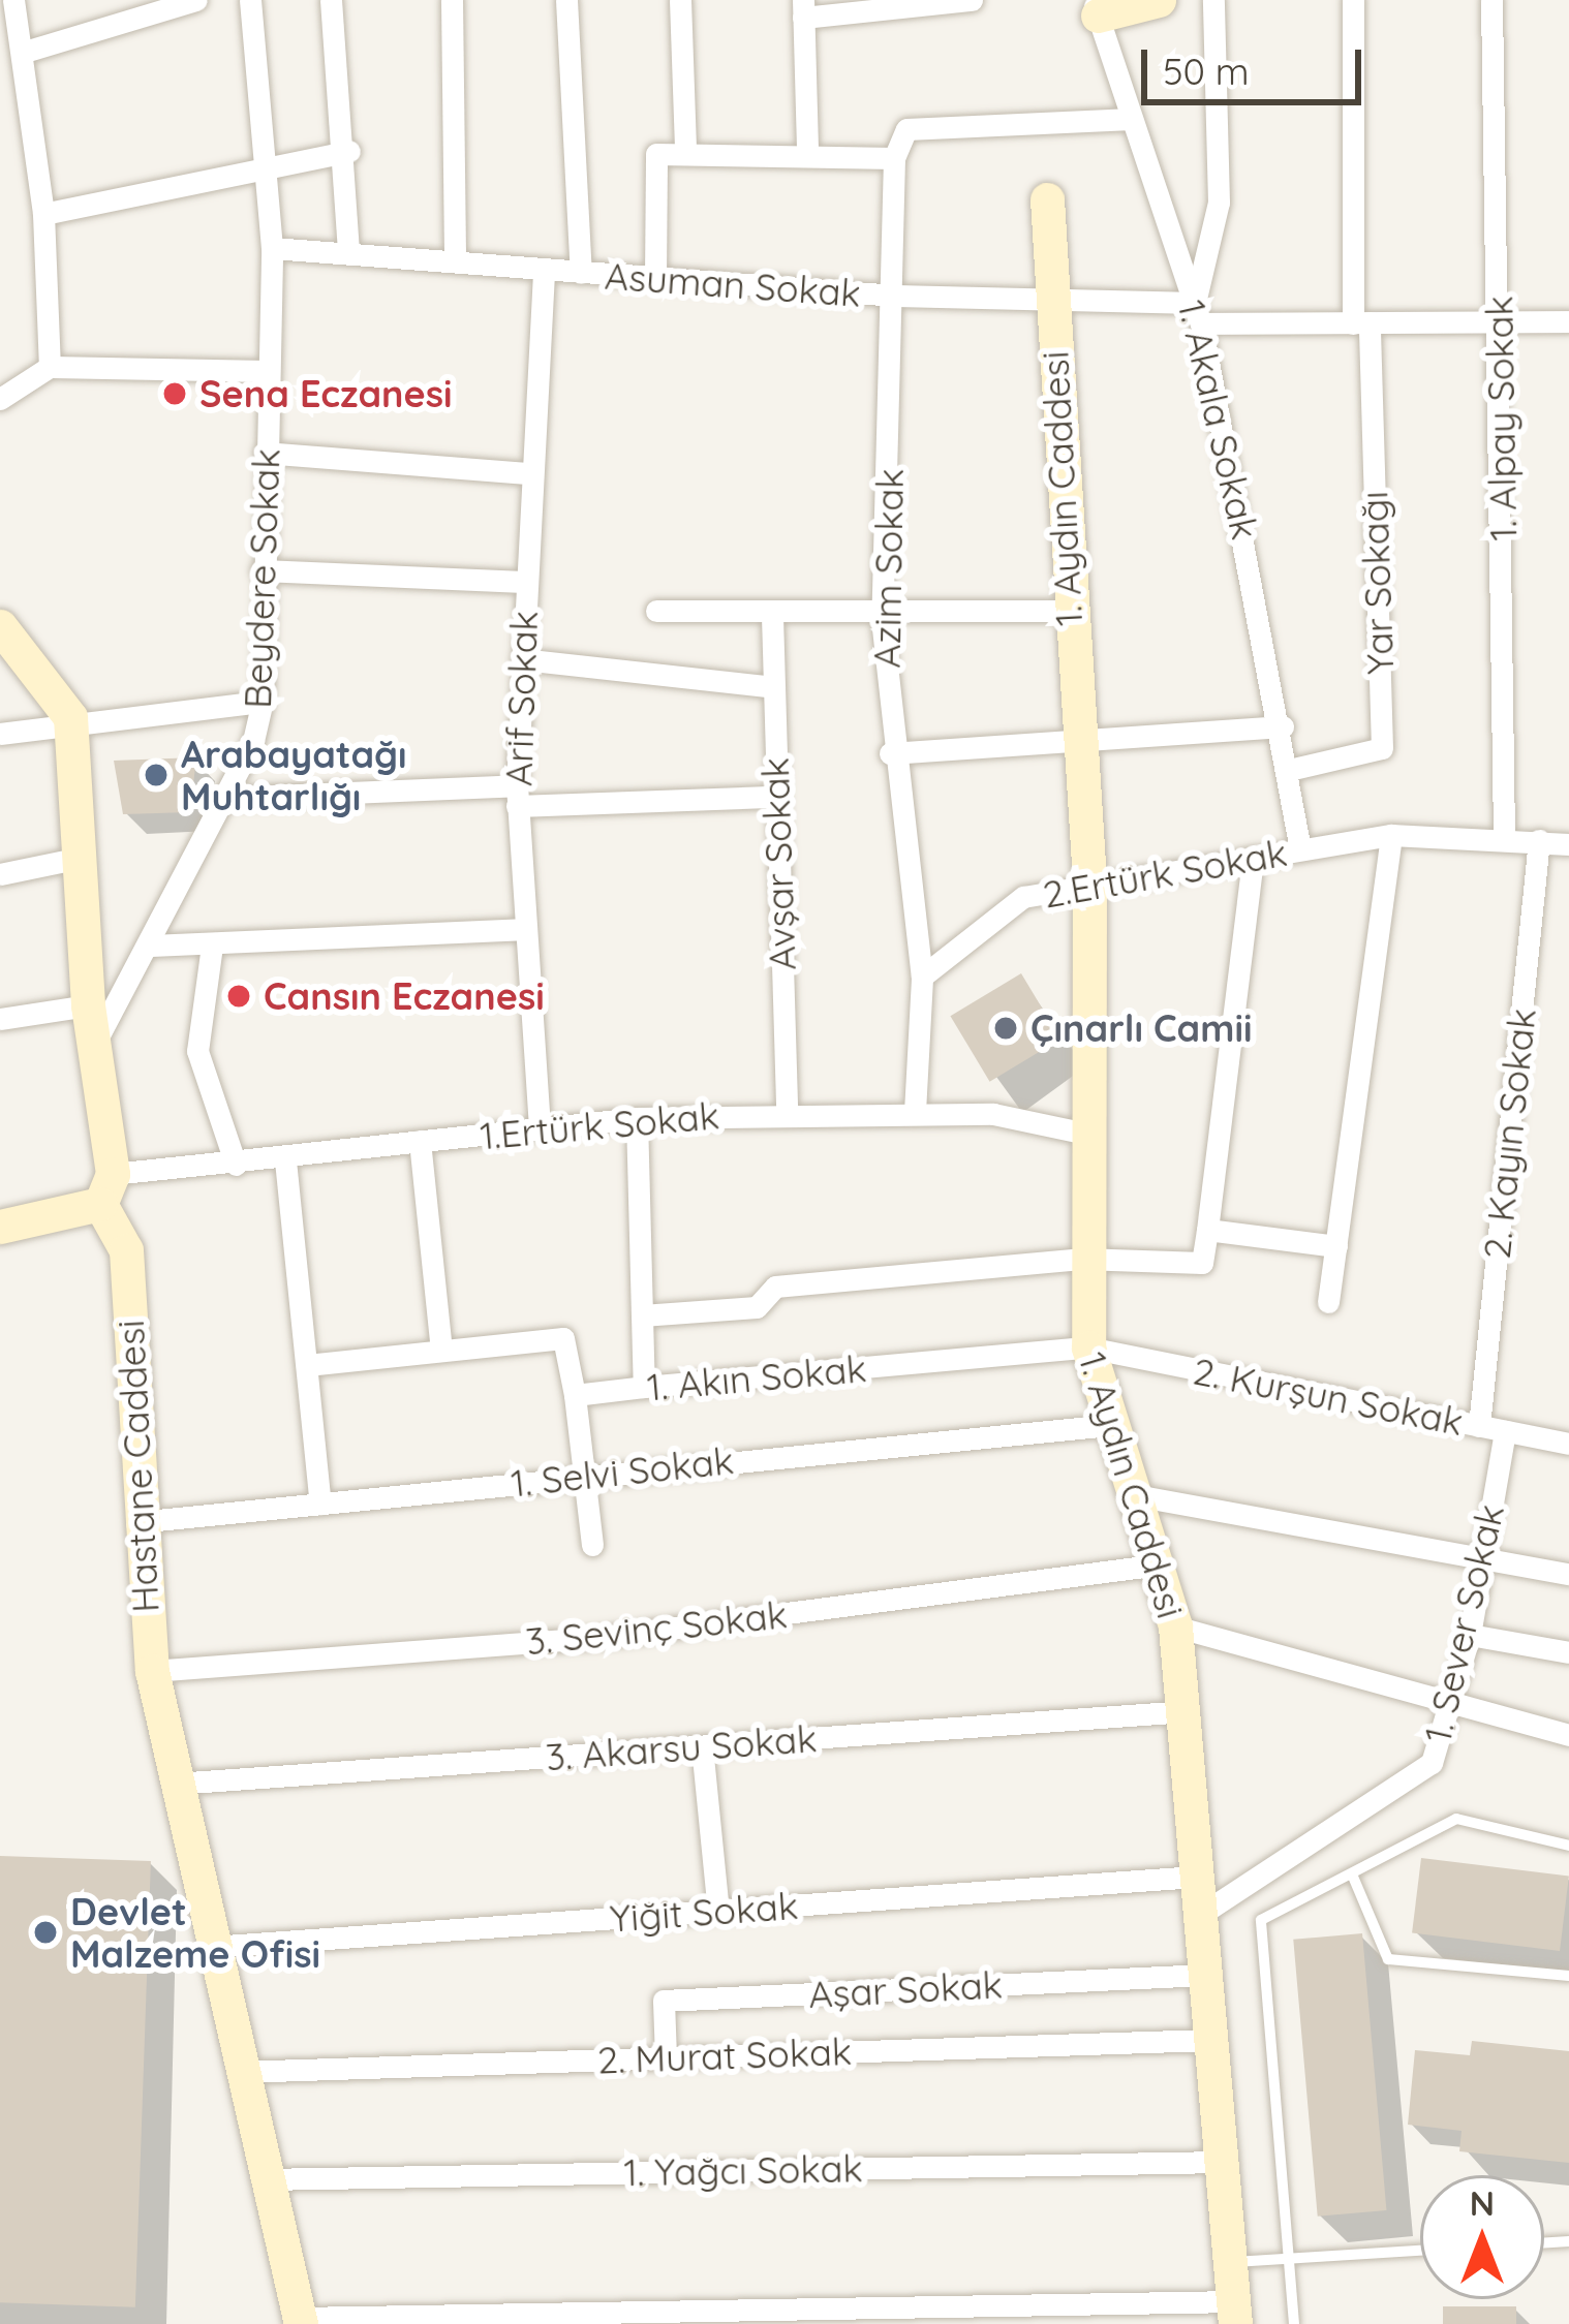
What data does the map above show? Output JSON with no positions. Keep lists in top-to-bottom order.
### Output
{
  "streets": {
    "main road": ["1. Aydın Caddesi", "Hastane Caddesi"],
    "street": [
      "Asuman Sokak",
      "1. Alpay Sokak",
      "1. Akala Sokak",
      "Azim Sokak",
      "Beydere Sokak",
      "Yar Sokağı",
      "Arif Sokak",
      "Avşar Sokak",
      "2.Ertürk Sokak",
      "1.Ertürk Sokak",
      "2. Kayın Sokak",
      "1. Akın Sokak",
      "2. Kurşun Sokak",
      "1. Selvi Sokak",
      "1. Sever Sokak",
      "3. Sevinç Sokak",
      "3. Akarsu Sokak",
      "Yiğit Sokak",
      "Aşar Sokak",
      "2. Murat Sokak",
      "1. Yağcı Sokak"
    ]
  },
  "crossings": [
    ["Asuman Sokak", "1. Alpay Sokak"],
    ["Asuman Sokak", "1. Akala Sokak"],
    ["Asuman Sokak", "1. Aydın Caddesi"],
    ["Asuman Sokak", "Azim Sokak"],
    ["Asuman Sokak", "Beydere Sokak"],
    ["Asuman Sokak", "Yar Sokağı"],
    ["Asuman Sokak", "Arif Sokak"],
    ["1. Alpay Sokak", "2.Ertürk Sokak"],
    ["1. Akala Sokak", "Yar Sokağı"],
    ["1. Akala Sokak", "2.Ertürk Sokak"],
    ["1. Aydın Caddesi", "2.Ertürk Sokak"],
    ["1. Aydın Caddesi", "1.Ertürk Sokak"],
    ["1. Aydın Caddesi", "1. Akın Sokak"],
    ["1. Aydın Caddesi", "2. Kurşun Sokak"],
    ["1. Aydın Caddesi", "1. Selvi Sokak"],
    ["1. Aydın Caddesi", "1. Sever Sokak"],
    ["1. Aydın Caddesi", "3. Sevinç Sokak"],
    ["1. Aydın Caddesi", "3. Akarsu Sokak"],
    ["1. Aydın Caddesi", "Yiğit Sokak"],
    ["1. Aydın Caddesi", "Aşar Sokak"],
    ["1. Aydın Caddesi", "2. Murat Sokak"],
    ["1. Aydın Caddesi", "1. Yağcı Sokak"],
    ["Azim Sokak", "2.Ertürk Sokak"],
    ["Beydere Sokak", "Hastane Caddesi"],
    ["Arif Sokak", "1.Ertürk Sokak"],
    ["Avşar Sokak", "1.Ertürk Sokak"],
    ["2.Ertürk Sokak", "2. Kayın Sokak"],
    ["1.Ertürk Sokak", "Hastane Caddesi"],
    ["2. Kayın Sokak", "2. Kurşun Sokak"],
    ["1. Akın Sokak", "2. Kurşun Sokak"],
    ["2. Kurşun Sokak", "1. Sever Sokak"],
    ["Hastane Caddesi", "1. Selvi Sokak"],
    ["Hastane Caddesi", "3. Sevinç Sokak"],
    ["Hastane Caddesi", "3. Akarsu Sokak"],
    ["Hastane Caddesi", "Yiğit Sokak"],
    ["Hastane Caddesi", "2. Murat Sokak"],
    ["Hastane Caddesi", "1. Yağcı Sokak"],
    ["Aşar Sokak", "2. Murat Sokak"]
  ],
  "places": [
    "Sena Eczanesi",
    "Arabayatağı Muhtarlığı",
    "Cansın Eczanesi",
    "Çınarlı Camii",
    "Devlet Malzeme Ofisi"
  ],
  "scale_bar": "50 m",
  "north": "top"
}
